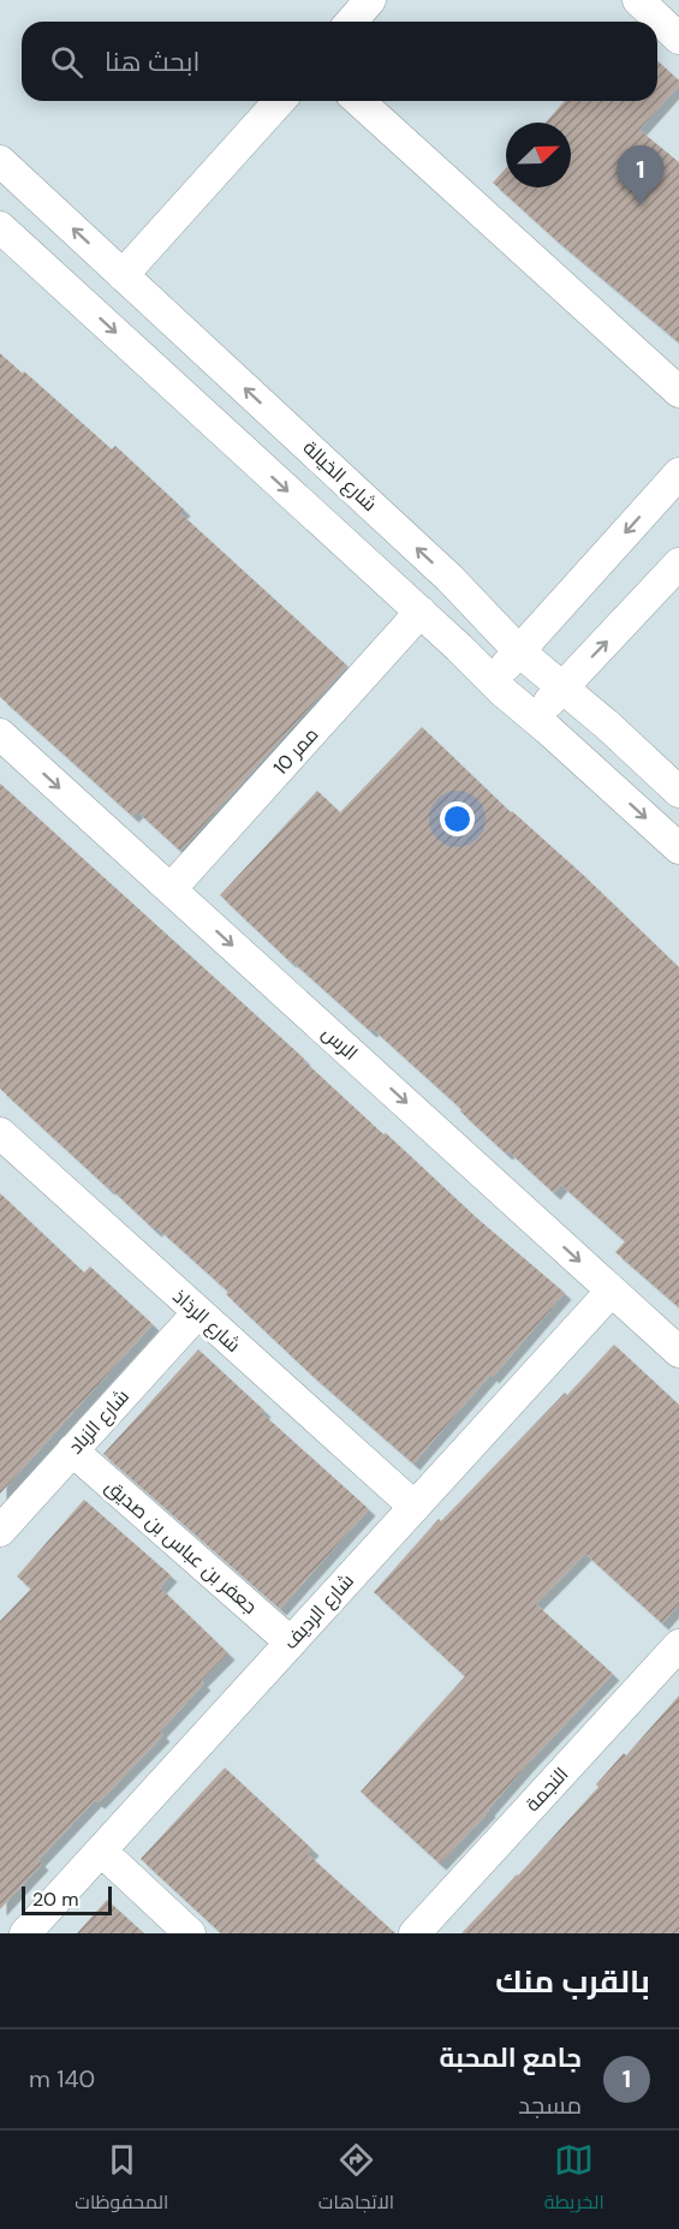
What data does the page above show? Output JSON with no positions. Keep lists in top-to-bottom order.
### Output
{
  "streets": {
    "street": [
      "شارع الخيالة",
      "ممر 10",
      "الرس",
      "شارع الرذاذ",
      "شارع الزباد",
      "جعفر بن عباس بن صديق",
      "شارع الرديف",
      "النجمة"
    ]
  },
  "crossings": [
    ["ممر 10", "الرس"],
    ["الرس", "شارع الرديف"],
    ["شارع الرذاذ", "شارع الزباد"],
    ["شارع الرذاذ", "شارع الرديف"],
    ["شارع الزباد", "جعفر بن عباس بن صديق"],
    ["جعفر بن عباس بن صديق", "شارع الرديف"]
  ],
  "one_way": ["الرس"],
  "scale_bar": "20 m",
  "north": "top right",
  "page": {
    "search": "ابحث هنا",
    "pins": "1",
    "scale": "20 m",
    "heading": "بالقرب منك",
    "list": [
      {
        "mark": "1",
        "name": "جامع المحبة",
        "note": "مسجد",
        "value": "140 m"
      }
    ],
    "nav": ["الخريطة", "الاتجاهات", "المحفوظات"]
  }
}
